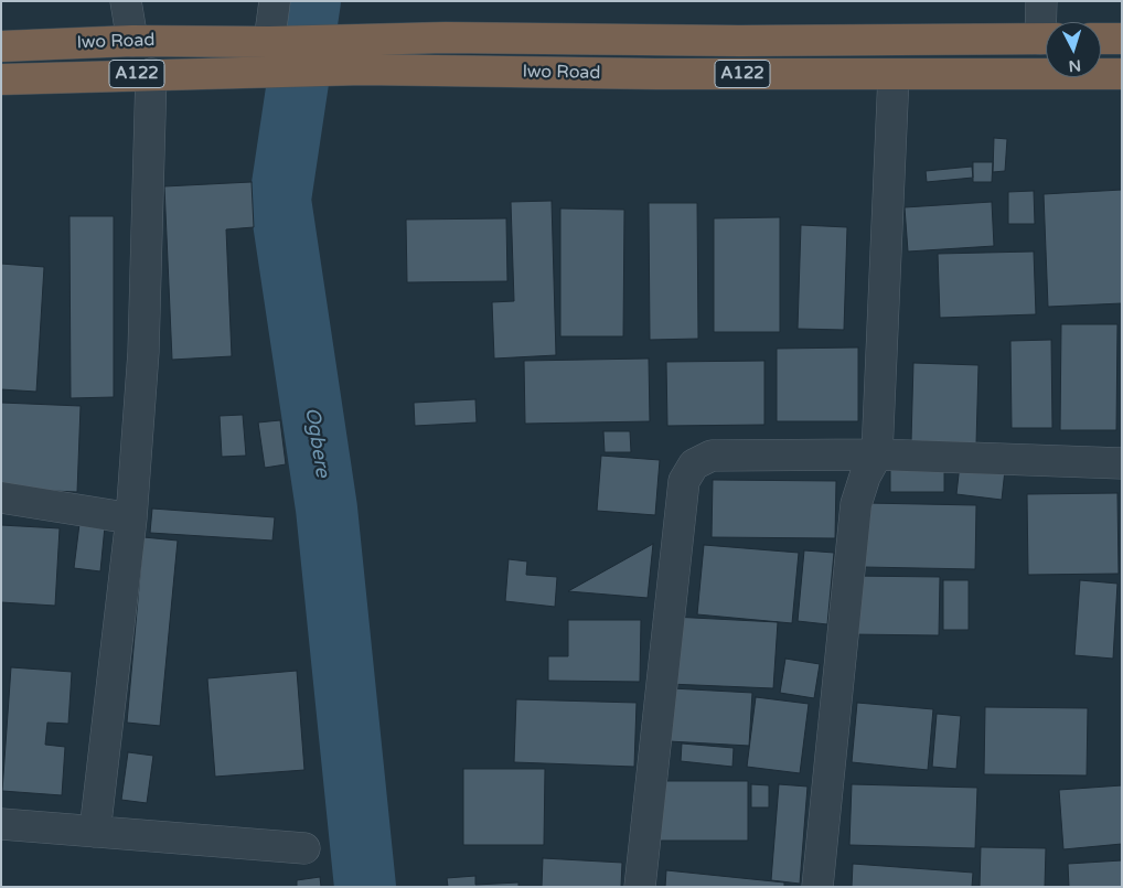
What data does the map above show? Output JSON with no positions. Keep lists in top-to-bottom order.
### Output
{
  "streets": {
    "highway": ["Iwo Road", "A122"]
  },
  "water": ["Ogbere"],
  "north": "bottom"
}
